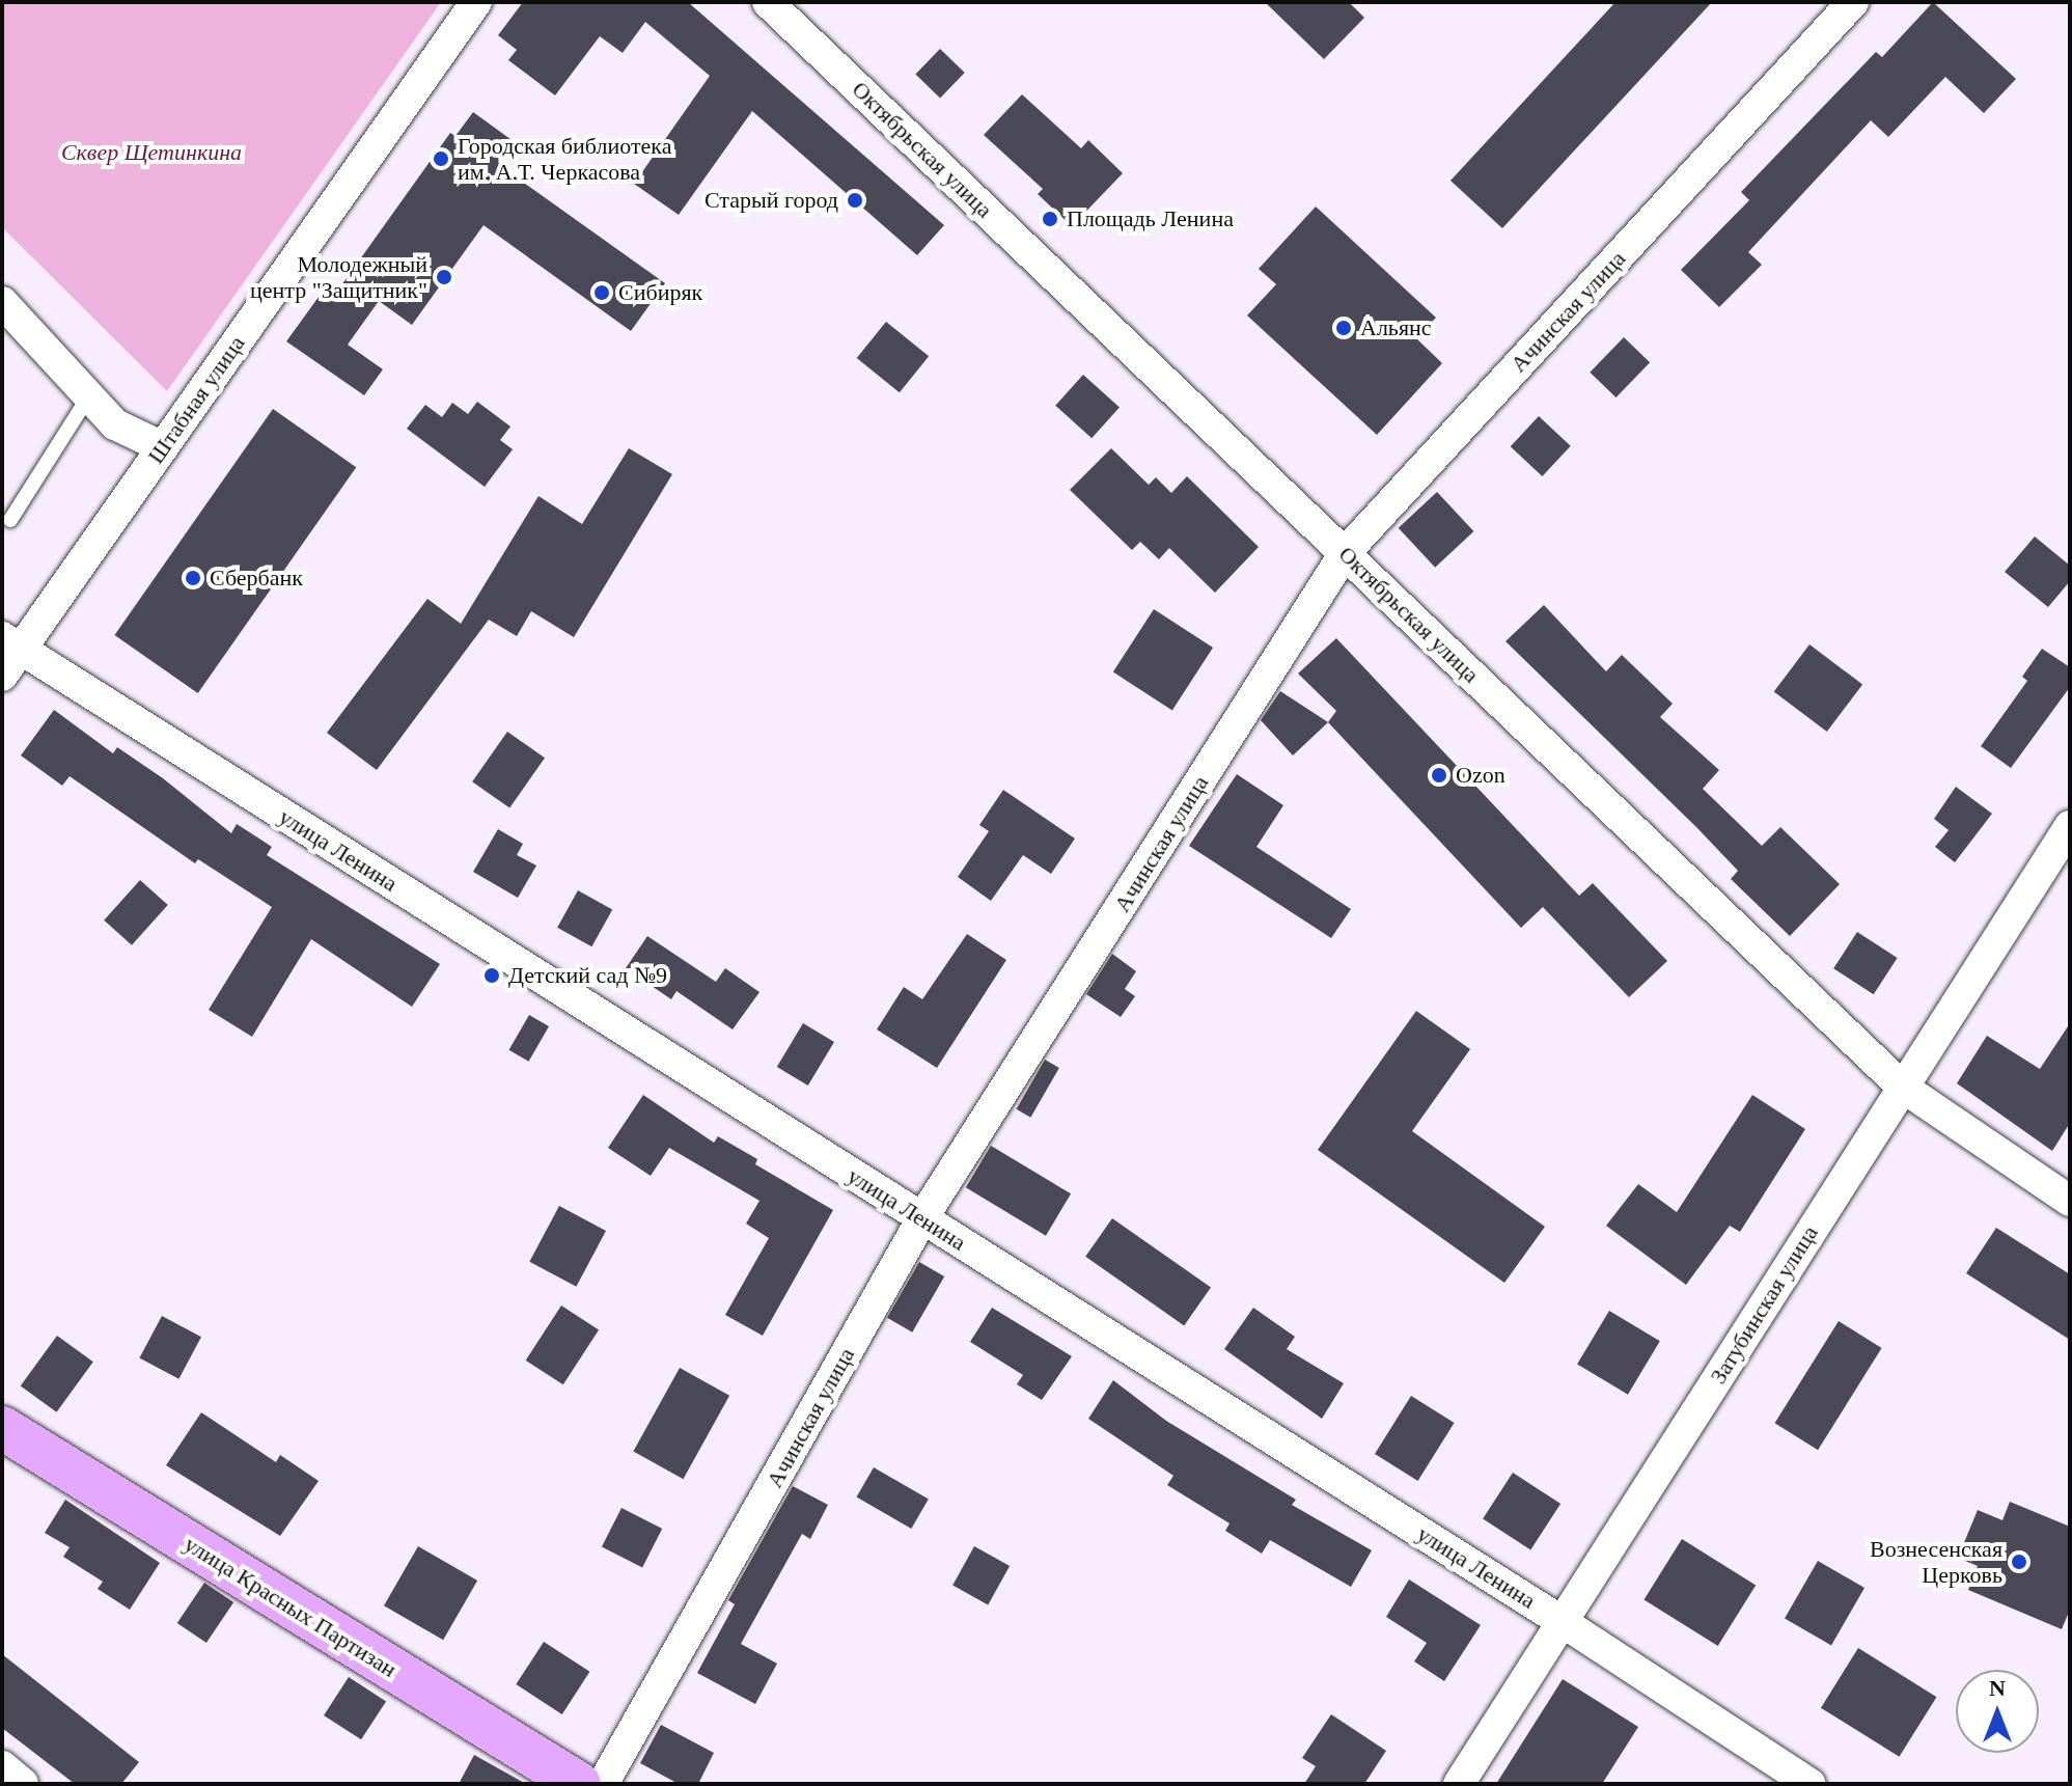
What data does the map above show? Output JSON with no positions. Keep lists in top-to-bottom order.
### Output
{
  "streets": {
    "main road": ["улица Красных Партизан"],
    "street": [
      "Октябрьская улица",
      "Ачинская улица",
      "Штабная улица",
      "улица Ленина",
      "Затубинская улица"
    ]
  },
  "crossings": [
    ["Октябрьская улица", "Ачинская улица"],
    ["Октябрьская улица", "Затубинская улица"],
    ["Ачинская улица", "улица Ленина"],
    ["Штабная улица", "улица Ленина"],
    ["улица Ленина", "Затубинская улица"]
  ],
  "parks": ["Сквер Щетинкина"],
  "places": [
    "Городская библиотека им. А.Т. Черкасова",
    "Старый город",
    "Площадь Ленина",
    "Молодежный центр \"Защитник\"",
    "Сибиряк",
    "Альянс",
    "Сбербанк",
    "Ozon",
    "Детский сад №9",
    "Вознесенская Церковь"
  ],
  "north": "top"
}
